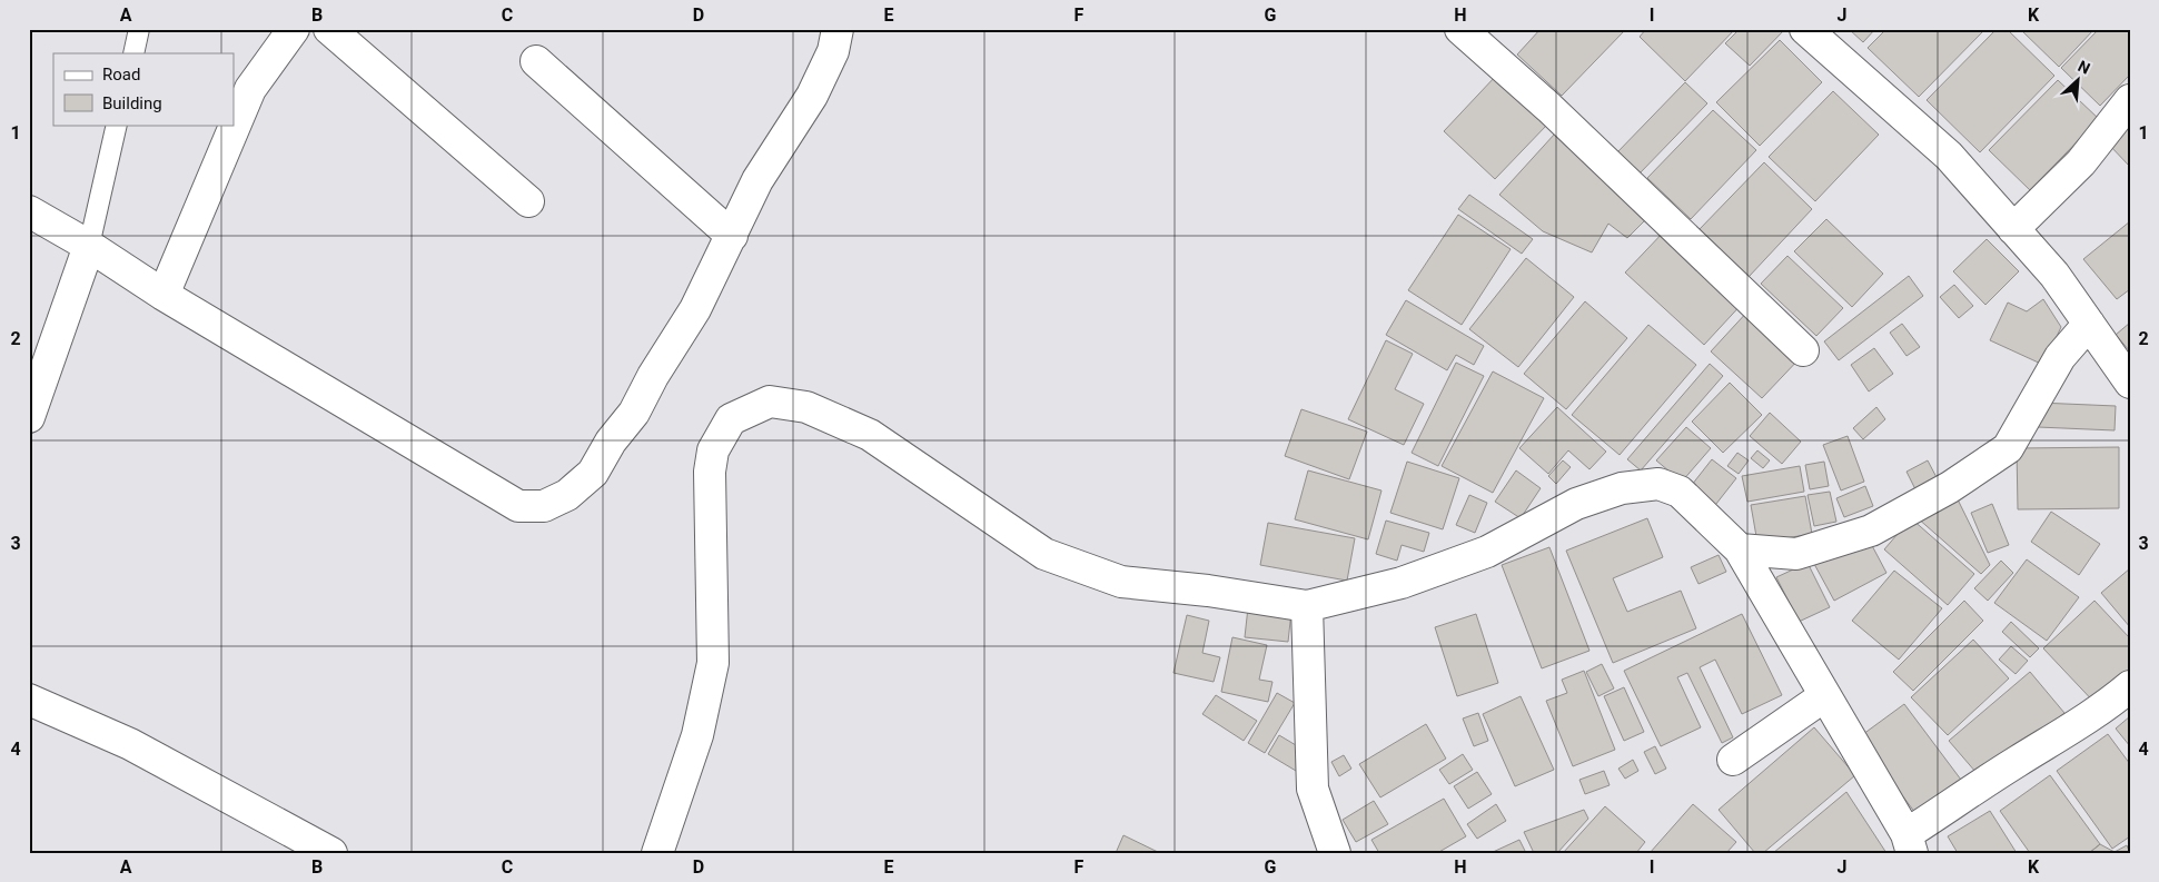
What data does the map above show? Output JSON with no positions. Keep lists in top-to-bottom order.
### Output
{
  "legend": ["Road", "Building"],
  "north": "top right",
  "grid": {
    "columns": [
      "A",
      "B",
      "C",
      "D",
      "E",
      "F",
      "G",
      "H",
      "I",
      "J",
      "K"
    ],
    "rows": [
      "1",
      "2",
      "3",
      "4"
    ]
  }
}
